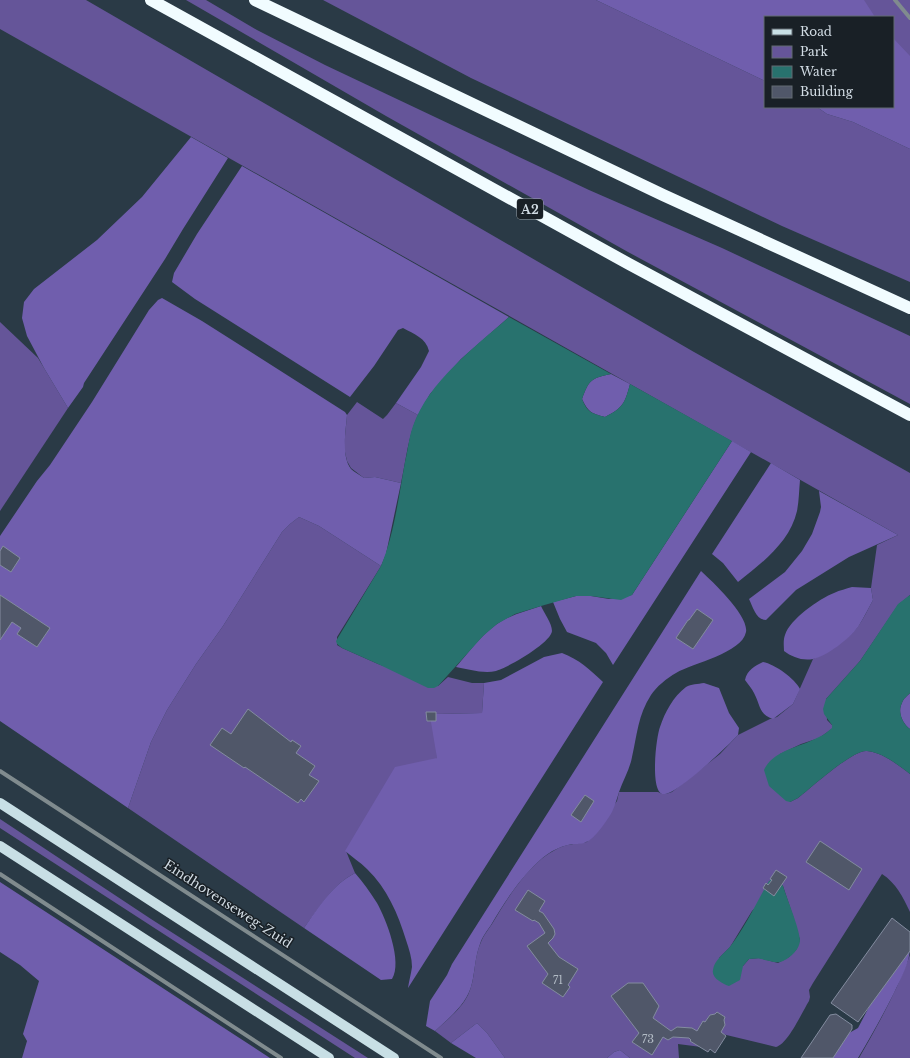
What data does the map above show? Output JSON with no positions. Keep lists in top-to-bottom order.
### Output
{
  "streets": {
    "highway": ["A2"],
    "street": ["Eindhovenseweg-Zuid"]
  },
  "house_numbers": ["71", "73"],
  "legend": [
    "Road",
    "Park",
    "Water",
    "Building"
  ]
}
